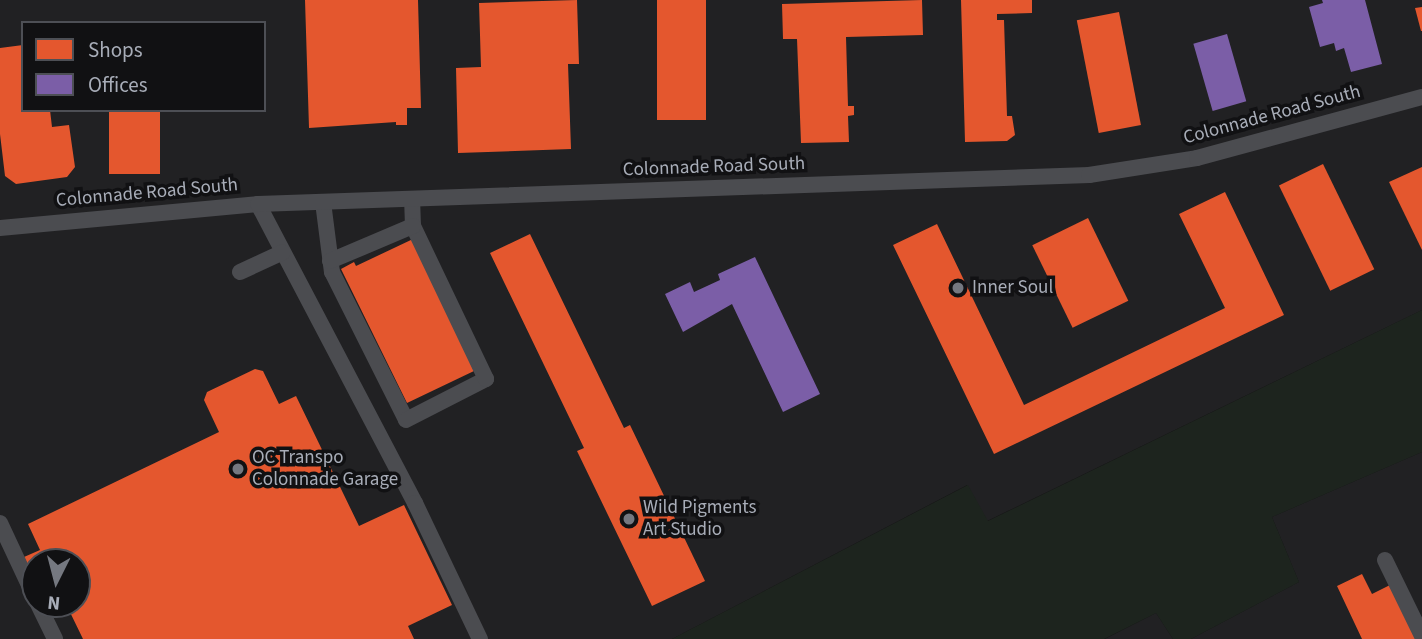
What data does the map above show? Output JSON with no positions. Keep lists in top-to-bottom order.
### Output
{
  "streets": {
    "street": ["Colonnade Road South"]
  },
  "places": ["Inner Soul", "OC Transpo Colonnade Garage", "Wild Pigments Art Studio"],
  "legend": ["Shops", "Offices"],
  "north": "bottom"
}
